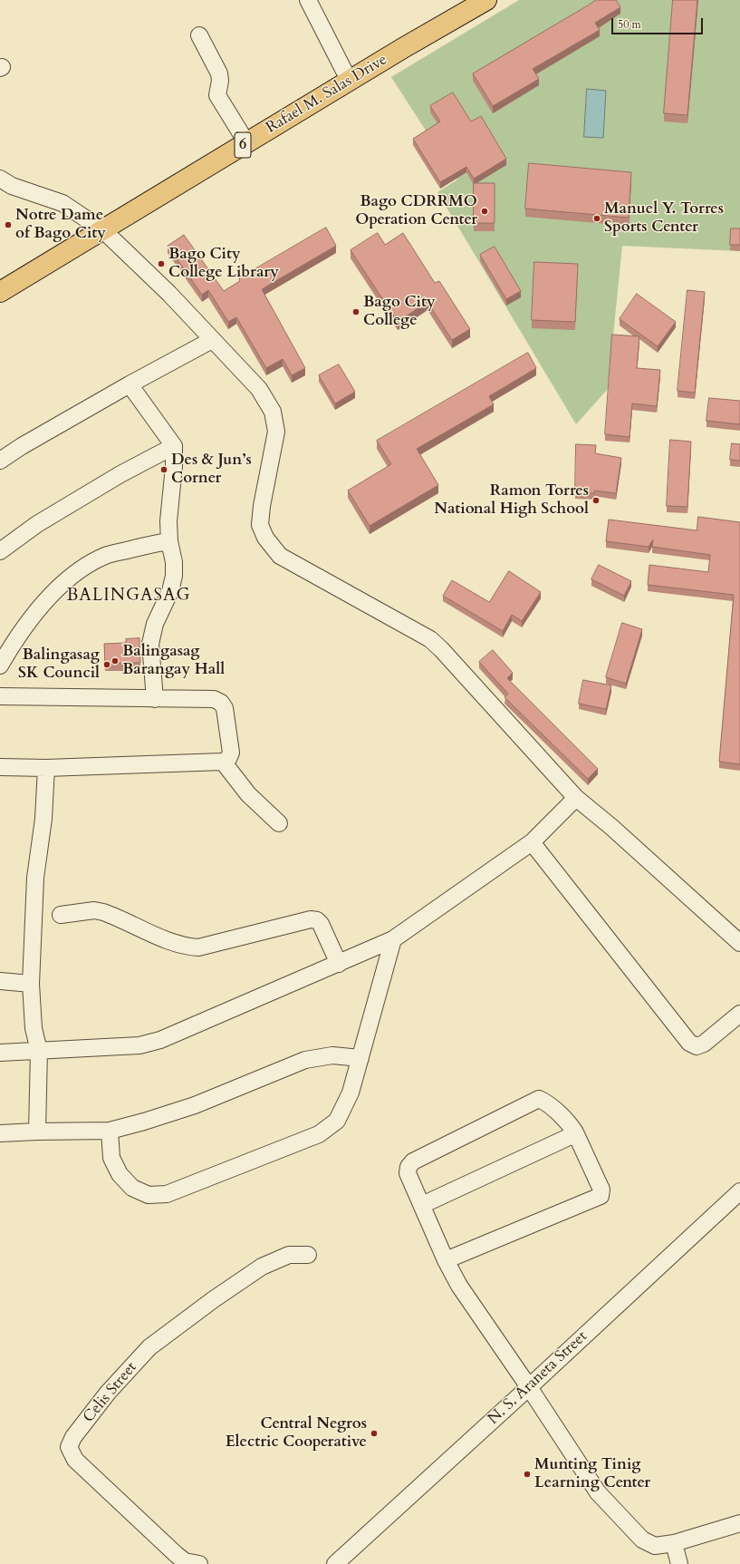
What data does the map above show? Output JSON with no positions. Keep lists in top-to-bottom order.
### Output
{
  "streets": {
    "highway": ["Rafael M. Salas Drive", "6"],
    "street": ["N. S. Araneta Street", "Celis Street"]
  },
  "districts": ["BALINGASAG"],
  "places": [
    "Bago CDRRMO Operation Center",
    "Manuel Y. Torres Sports Center",
    "Notre Dame of Bago City",
    "Bago City College Library",
    "Bago City College",
    "Des & Jun’s Corner",
    "Ramon Torres National High School",
    "Balingasag Barangay Hall",
    "Balingasag SK Council",
    "Central Negros Electric Cooperative",
    "Munting Tinig Learning Center"
  ],
  "scale_bar": "50 m"
}
